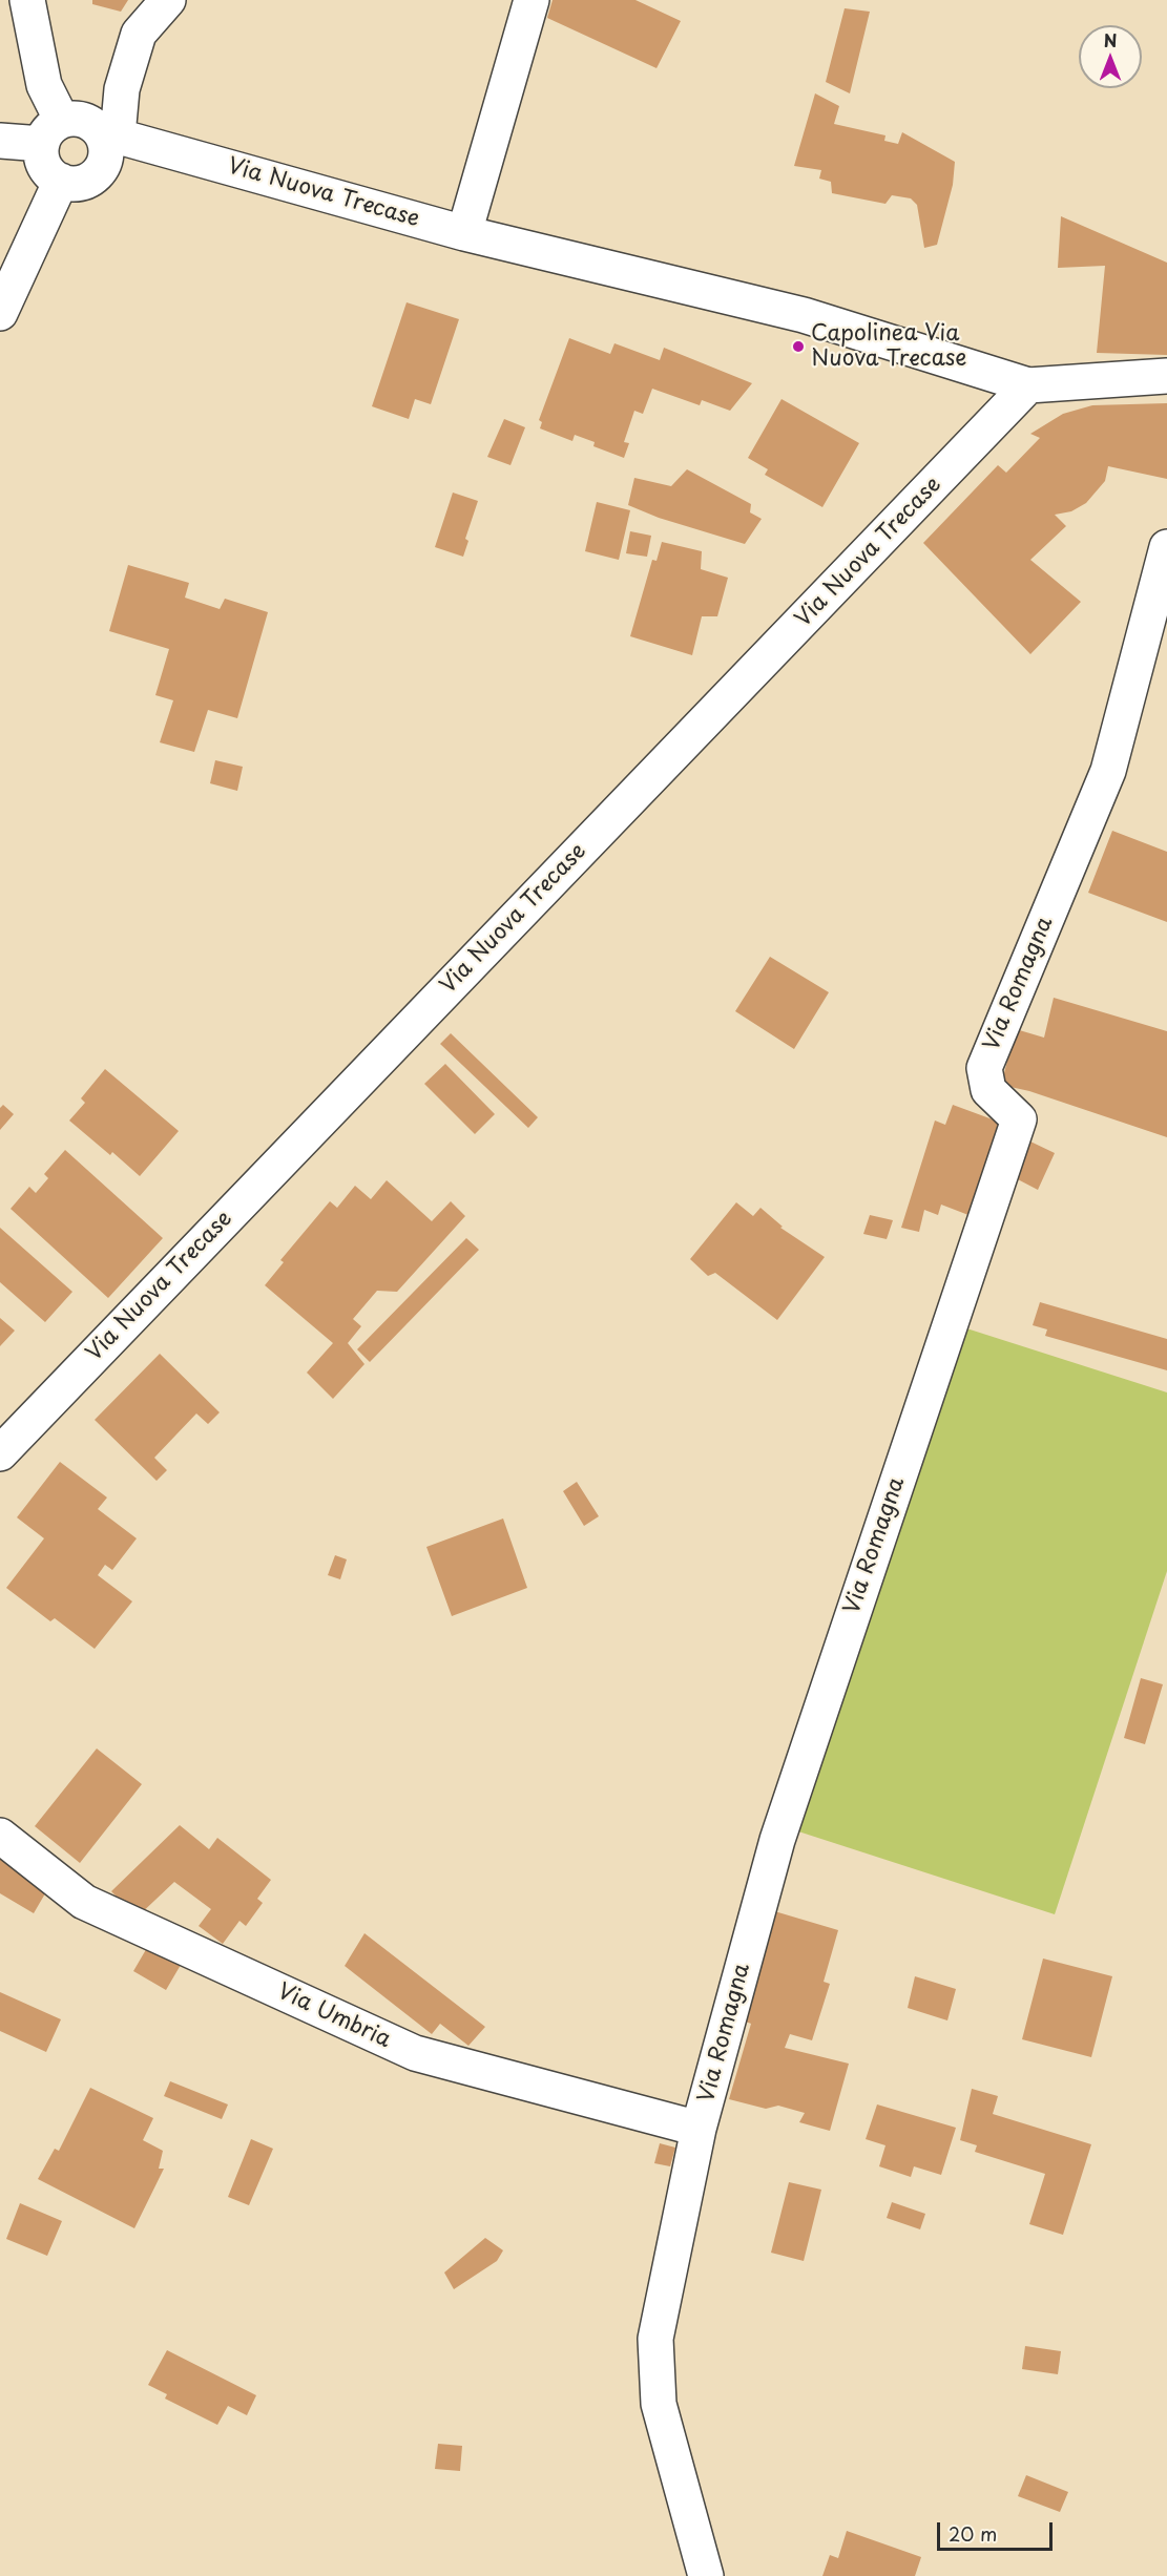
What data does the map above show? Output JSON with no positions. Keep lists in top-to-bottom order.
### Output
{
  "streets": {
    "street": ["Via Nuova Trecase", "Via Romagna", "Via Umbria"]
  },
  "crossings": [
    ["Via Romagna", "Via Umbria"]
  ],
  "places": ["Capolinea Via Nuova Trecase"],
  "scale_bar": "20 m",
  "north": "top"
}
